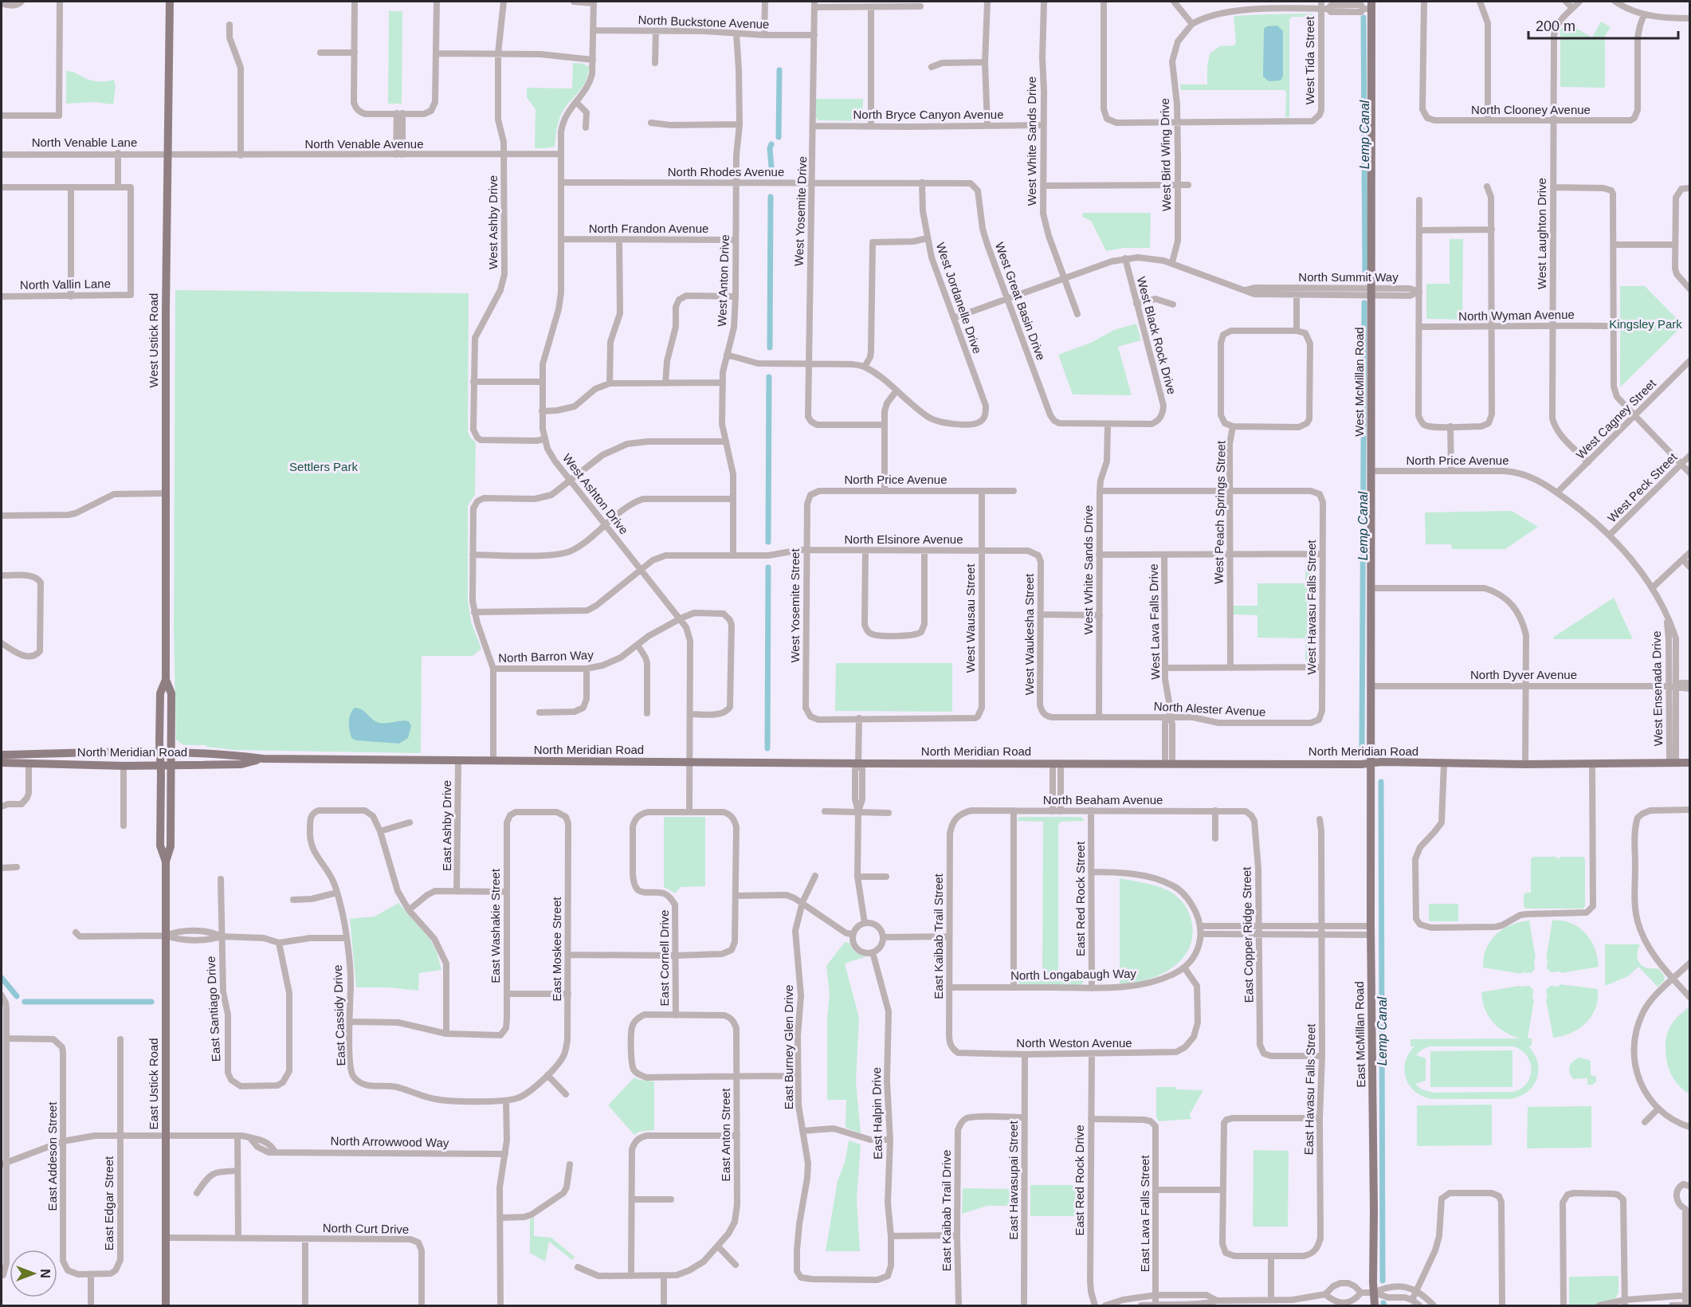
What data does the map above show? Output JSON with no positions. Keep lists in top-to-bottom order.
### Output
{
  "streets": {
    "main road": [
      "West Ustick Road",
      "West McMillan Road",
      "North Meridian Road",
      "East McMillan Road",
      "East Ustick Road"
    ],
    "street": [
      "North Buckstone Avenue",
      "West Tida Street",
      "North Clooney Avenue",
      "North Bryce Canyon Avenue",
      "West White Sands Drive",
      "North Venable Lane",
      "North Venable Avenue",
      "West Bird Wing Drive",
      "North Rhodes Avenue",
      "West Yosemite Drive",
      "West Ashby Drive",
      "North Frandon Avenue",
      "West Laughton Drive",
      "North Summit Way",
      "West Anton Drive",
      "North Vallin Lane",
      "West Jordanelle Drive",
      "West Great Basin Drive",
      "North Wyman Avenue",
      "West Black Rock Drive",
      "West Cagney Street",
      "North Price Avenue",
      "West Peck Street",
      "West Ashton Drive",
      "West Peach Springs Street",
      "North Elsinore Avenue",
      "West Yosemite Street",
      "West Havasu Falls Street",
      "West Wausau Street",
      "West Lava Falls Drive",
      "West Waukesha Street",
      "North Barron Way",
      "North Dyver Avenue",
      "West Ensenada Drive",
      "North Alester Avenue",
      "North Beaham Avenue",
      "East Ashby Drive",
      "East Red Rock Street",
      "East Washakie Street",
      "East Copper Ridge Street",
      "East Kaibab Trail Street",
      "East Moskee Street",
      "East Cornell Drive",
      "North Longabaugh Way",
      "East Santiago Drive",
      "East Cassidy Drive",
      "North Weston Avenue",
      "East Burney Glen Drive",
      "East Havasu Falls Street",
      "East Halpin Drive",
      "East Anton Street",
      "North Arrowwood Way",
      "East Addeson Street",
      "East Havasupai Street",
      "East Red Rock Drive",
      "East Edgar Street",
      "East Kaibab Trail Drive",
      "East Lava Falls Street",
      "North Curt Drive"
    ]
  },
  "crossings": [
    ["North Buckstone Avenue", "West Yosemite Drive"],
    ["North Buckstone Avenue", "West Anton Drive"],
    ["North Buckstone Avenue", "West Ashton Drive"],
    ["West Tida Street", "West Bird Wing Drive"],
    ["North Clooney Avenue", "West Laughton Drive"],
    ["North Bryce Canyon Avenue", "West White Sands Drive"],
    ["North Bryce Canyon Avenue", "West Yosemite Drive"],
    ["West White Sands Drive", "North Summit Way"],
    ["West White Sands Drive", "West Great Basin Drive"],
    ["West White Sands Drive", "West Black Rock Drive"],
    ["West White Sands Drive", "North Alester Avenue"],
    ["North Venable Lane", "North Venable Avenue"],
    ["North Venable Lane", "West Ustick Road"],
    ["North Venable Avenue", "West Ashby Drive"],
    ["North Venable Avenue", "West Ustick Road"],
    ["North Venable Avenue", "West Ashton Drive"],
    ["West Bird Wing Drive", "North Summit Way"],
    ["North Rhodes Avenue", "West Yosemite Drive"],
    ["North Rhodes Avenue", "West Anton Drive"],
    ["North Rhodes Avenue", "West Jordanelle Drive"],
    ["North Rhodes Avenue", "West Great Basin Drive"],
    ["North Rhodes Avenue", "West Ashton Drive"],
    ["West Ashby Drive", "West Ashton Drive"],
    ["North Frandon Avenue", "West Anton Drive"],
    ["North Frandon Avenue", "West Ashton Drive"],
    ["West Laughton Drive", "North Wyman Avenue"],
    ["West Laughton Drive", "West Cagney Street"],
    ["North Summit Way", "West Jordanelle Drive"],
    ["North Summit Way", "West Great Basin Drive"],
    ["North Summit Way", "West Black Rock Drive"],
    ["North Summit Way", "West McMillan Road"],
    ["West Anton Drive", "North Elsinore Avenue"],
    ["West Great Basin Drive", "West Black Rock Drive"],
    ["West Ustick Road", "North Meridian Road"],
    ["West Ustick Road", "East Ustick Road"],
    ["West McMillan Road", "North Price Avenue"],
    ["West McMillan Road", "North Dyver Avenue"],
    ["West McMillan Road", "North Meridian Road"],
    ["West McMillan Road", "East McMillan Road"],
    ["West Cagney Street", "North Price Avenue"],
    ["North Price Avenue", "West Peck Street"],
    ["North Price Avenue", "West Yosemite Street"],
    ["North Price Avenue", "West Wausau Street"],
    ["North Price Avenue", "West Ensenada Drive"],
    ["West Peck Street", "West Ensenada Drive"],
    ["West Ashton Drive", "North Elsinore Avenue"],
    ["West Ashton Drive", "North Barron Way"],
    ["West Ashton Drive", "North Meridian Road"],
    ["West Ashton Drive", "East Cornell Drive"],
    ["West Peach Springs Street", "West Havasu Falls Street"],
    ["North Elsinore Avenue", "West Yosemite Street"],
    ["North Elsinore Avenue", "West Wausau Street"],
    ["North Elsinore Avenue", "West Waukesha Street"],
    ["West Yosemite Street", "West Wausau Street"],
    ["West Havasu Falls Street", "North Alester Avenue"],
    ["West Lava Falls Drive", "North Alester Avenue"],
    ["West Lava Falls Drive", "North Meridian Road"],
    ["West Waukesha Street", "North Alester Avenue"],
    ["North Dyver Avenue", "West Ensenada Drive"],
    ["West Ensenada Drive", "North Meridian Road"],
    ["North Meridian Road", "East Ashby Drive"],
    ["North Meridian Road", "East McMillan Road"],
    ["North Meridian Road", "East Ustick Road"],
    ["North Beaham Avenue", "East Red Rock Street"],
    ["North Beaham Avenue", "East Copper Ridge Street"],
    ["North Beaham Avenue", "East Kaibab Trail Street"],
    ["East Red Rock Street", "North Longabaugh Way"],
    ["East Washakie Street", "East Moskee Street"],
    ["East Copper Ridge Street", "East Havasu Falls Street"],
    ["East Kaibab Trail Street", "North Longabaugh Way"],
    ["East Kaibab Trail Street", "North Weston Avenue"],
    ["East Moskee Street", "East Cassidy Drive"],
    ["East Cornell Drive", "East Anton Street"],
    ["North Longabaugh Way", "North Weston Avenue"],
    ["North Weston Avenue", "East Havasupai Street"],
    ["North Weston Avenue", "East Red Rock Drive"],
    ["East Burney Glen Drive", "East Halpin Drive"],
    ["East Ustick Road", "North Arrowwood Way"],
    ["East Ustick Road", "North Curt Drive"],
    ["North Arrowwood Way", "East Addeson Street"],
    ["North Arrowwood Way", "East Edgar Street"],
    ["East Addeson Street", "East Edgar Street"],
    ["East Havasupai Street", "East Kaibab Trail Drive"],
    ["East Red Rock Drive", "East Lava Falls Street"]
  ],
  "water": ["Lemp Canal"],
  "parks": ["Kingsley Park", "Settlers Park"],
  "scale_bar": "200 m",
  "north": "right"
}
